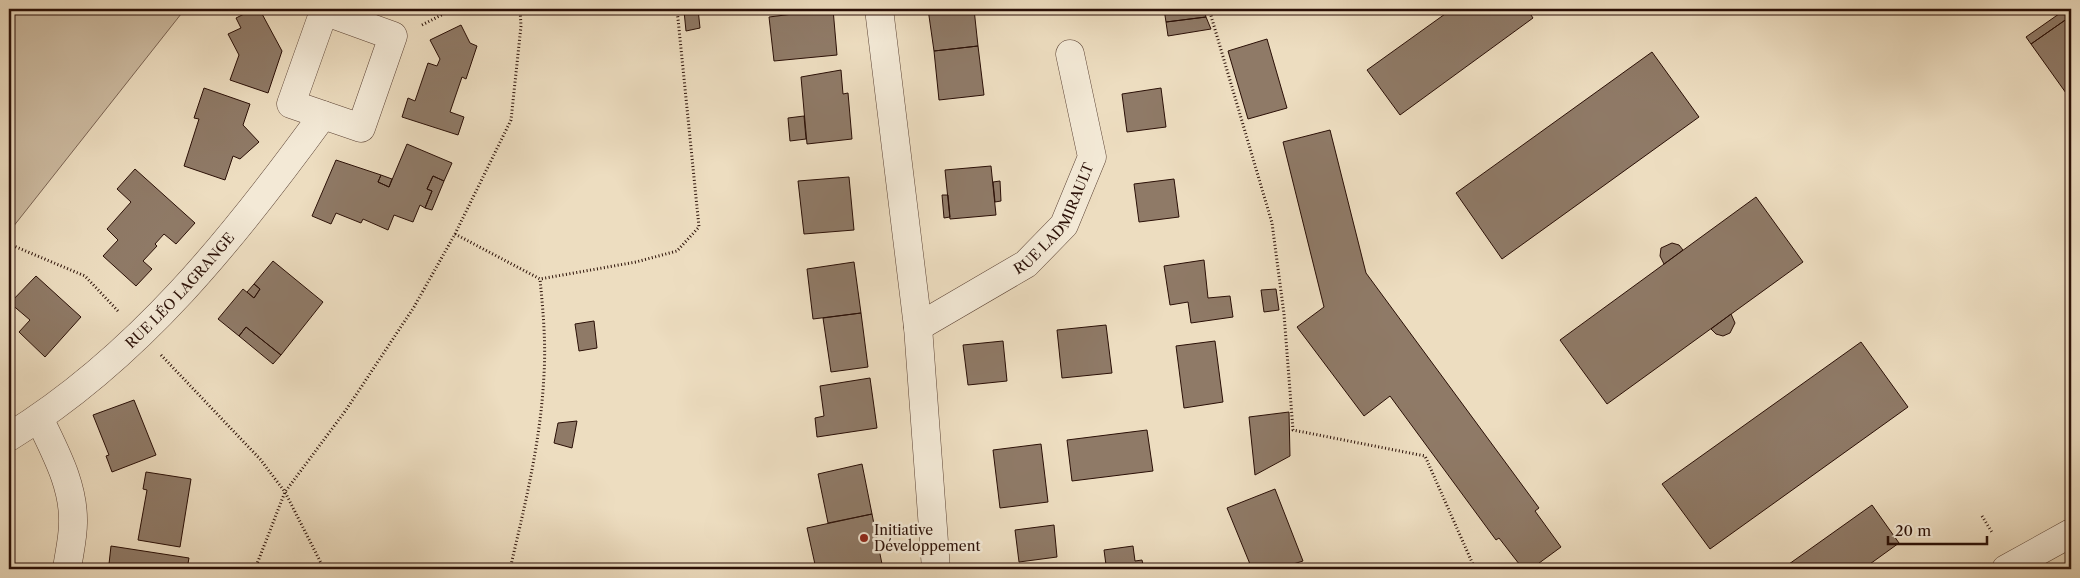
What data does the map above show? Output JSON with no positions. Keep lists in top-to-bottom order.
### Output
{
  "streets": {
    "street": ["RUE LADMIRAULT", "RUE LÉO LAGRANGE"]
  },
  "places": ["Initiative Développement"],
  "scale_bar": "20 m"
}
